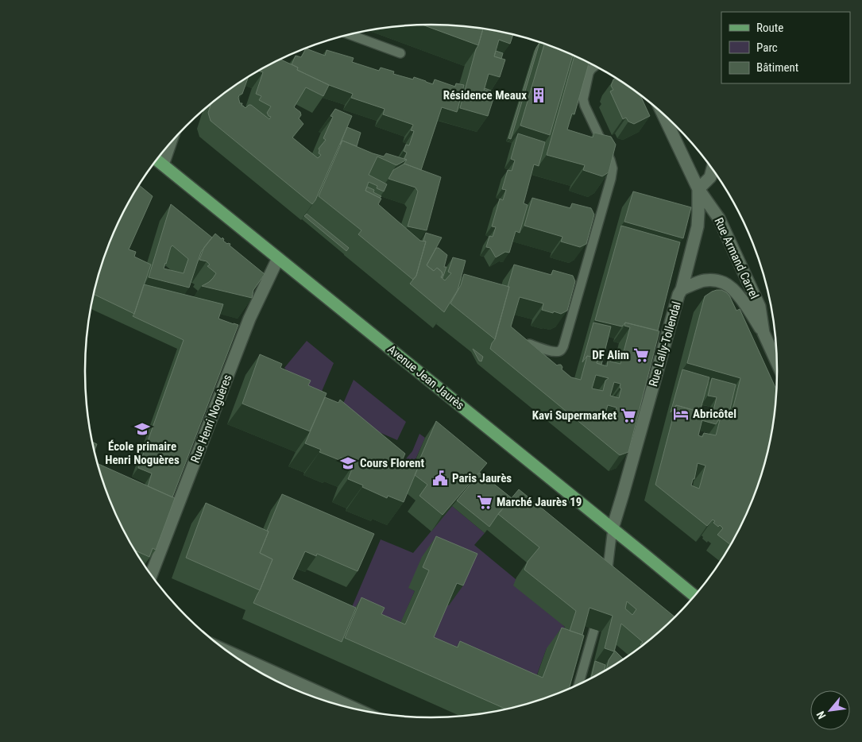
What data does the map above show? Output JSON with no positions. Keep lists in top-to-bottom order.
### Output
{
  "streets": {
    "main road": ["Avenue Jean Jaurès"],
    "street": ["Rue Armand Carrel", "Rue Lally-Tollendal", "Rue Henri Noguères"]
  },
  "crossings": [
    ["Rue Armand Carrel", "Rue Lally-Tollendal"],
    ["Rue Lally-Tollendal", "Avenue Jean Jaurès"],
    ["Avenue Jean Jaurès", "Rue Henri Noguères"]
  ],
  "places": {
    "building": ["Résidence Meaux"],
    "supermarket": ["DF Alim", "Kavi Supermarket", "Marché Jaurès 19"],
    "hotel": ["Abricôtel"],
    "school or university": ["École primaire Henri Noguères", "Cours Florent"],
    "public building": ["Paris Jaurès"]
  },
  "legend": ["Route", "Parc", "Bâtiment"],
  "north": "bottom left"
}
